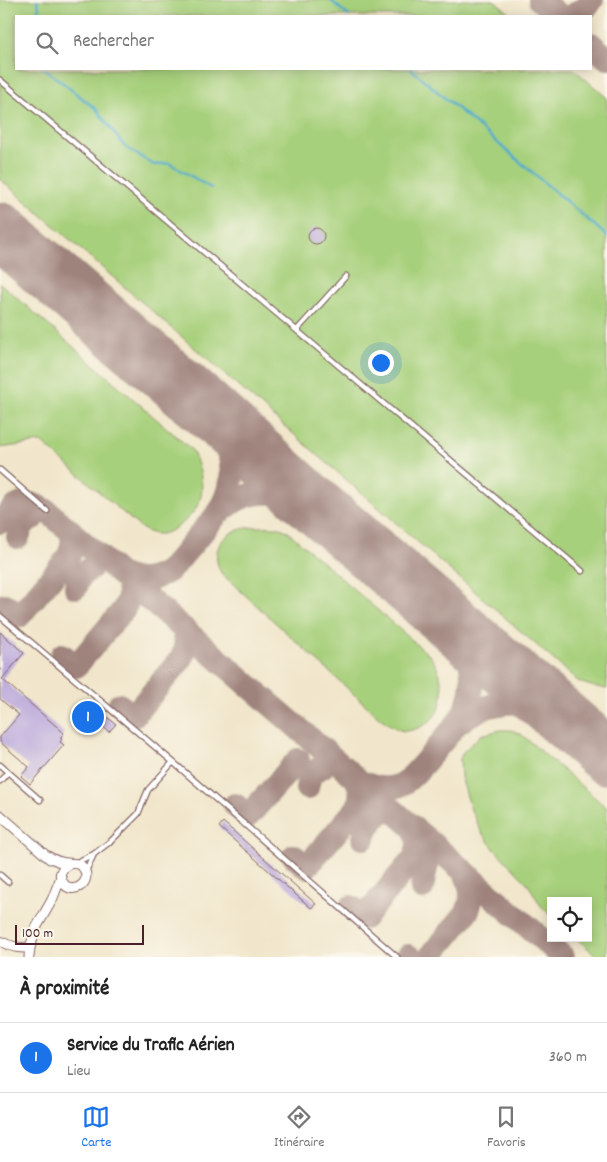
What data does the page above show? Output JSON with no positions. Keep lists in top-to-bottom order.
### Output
{
  "scale_bar": "100 m",
  "page": {
    "search": "Rechercher",
    "pins": "1",
    "scale": "100 m",
    "heading": "À proximité",
    "list": [
      {
        "mark": "1",
        "name": "Service du Trafic Aérien",
        "note": "Lieu",
        "value": "360 m"
      }
    ],
    "nav": ["Carte", "Itinéraire", "Favoris"]
  }
}
